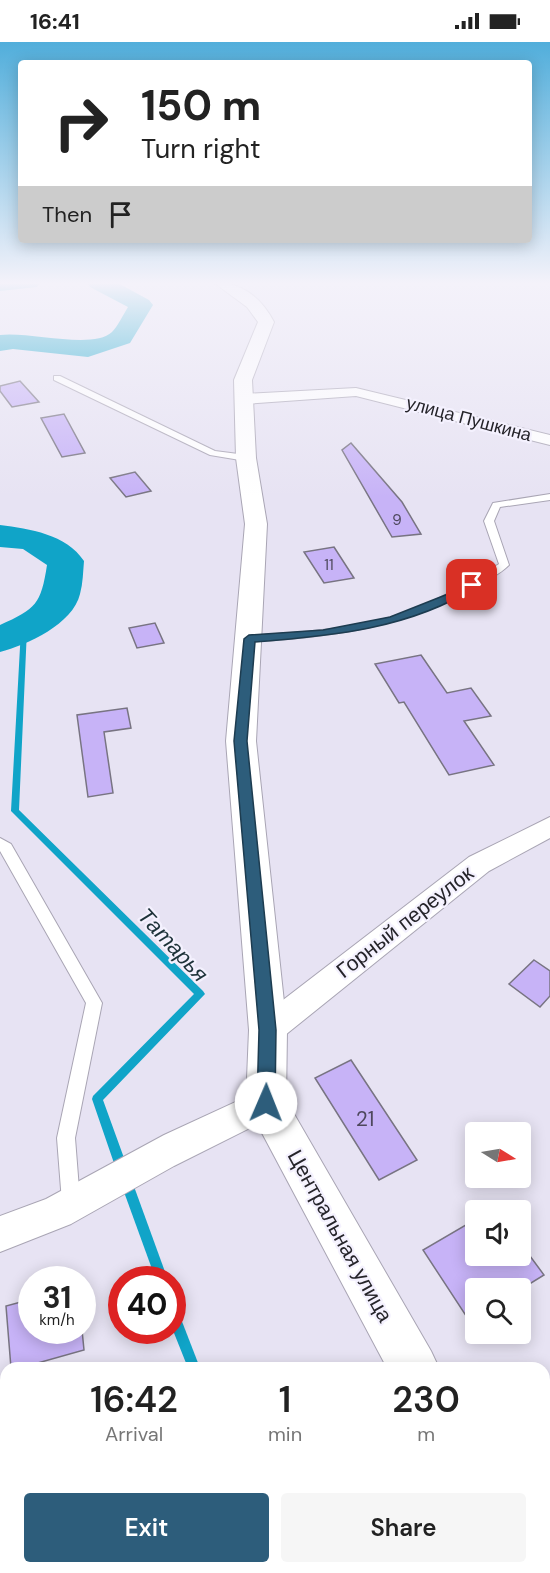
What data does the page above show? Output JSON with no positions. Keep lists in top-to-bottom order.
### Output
{
  "streets": {
    "street": ["улица Пушкина", "Горный переулок", "Центральная улица"]
  },
  "water": ["Татарья"],
  "house_numbers": ["9", "11", "21"],
  "north": "right",
  "page": {
    "status": "16:41",
    "turn": ["150 m", "Turn right"],
    "then": "Then",
    "speed": "31 km/h",
    "limit": "40",
    "eta": [
      "16:42",
      "Arrival",
      "1",
      "min",
      "230",
      "m"
    ],
    "buttons": ["Exit", "Share"]
  }
}
